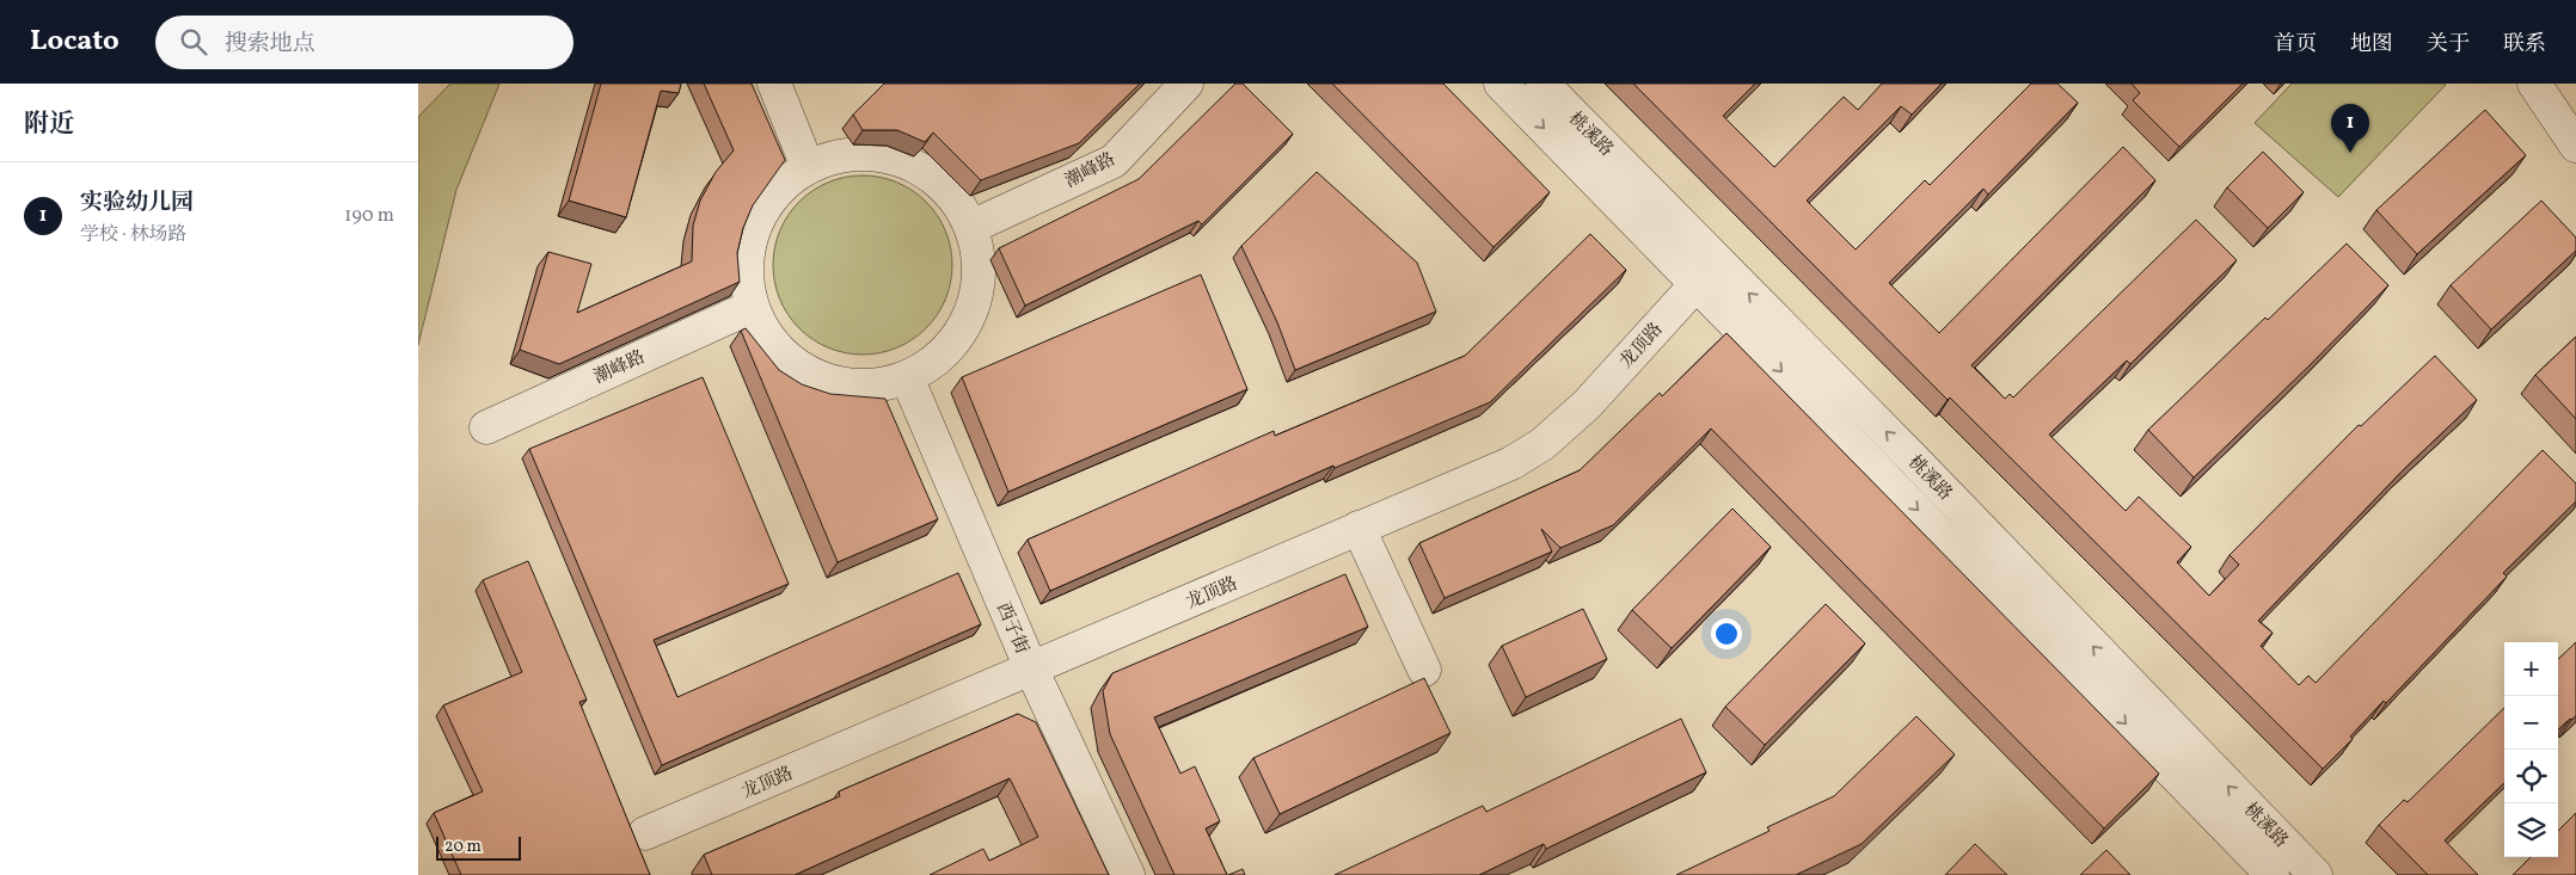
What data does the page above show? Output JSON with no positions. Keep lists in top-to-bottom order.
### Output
{
  "streets": {
    "street": [
      "桃溪路",
      "潮峰路",
      "龙顶路",
      "西子街"
    ]
  },
  "crossings": [
    ["桃溪路", "龙顶路"],
    ["龙顶路", "西子街"]
  ],
  "scale_bar": "20 m",
  "page": {
    "header": "Locato",
    "search": "搜索地点",
    "nav": [
      "首页",
      "地图",
      "关于",
      "联系"
    ],
    "heading": "附近",
    "pins": "1",
    "list": [
      {
        "mark": "1",
        "name": "实验幼儿园",
        "note": "学校 · 林场路",
        "value": "190 m"
      }
    ],
    "map_buttons": ["+", "−"],
    "scale": "20 m"
  }
}
